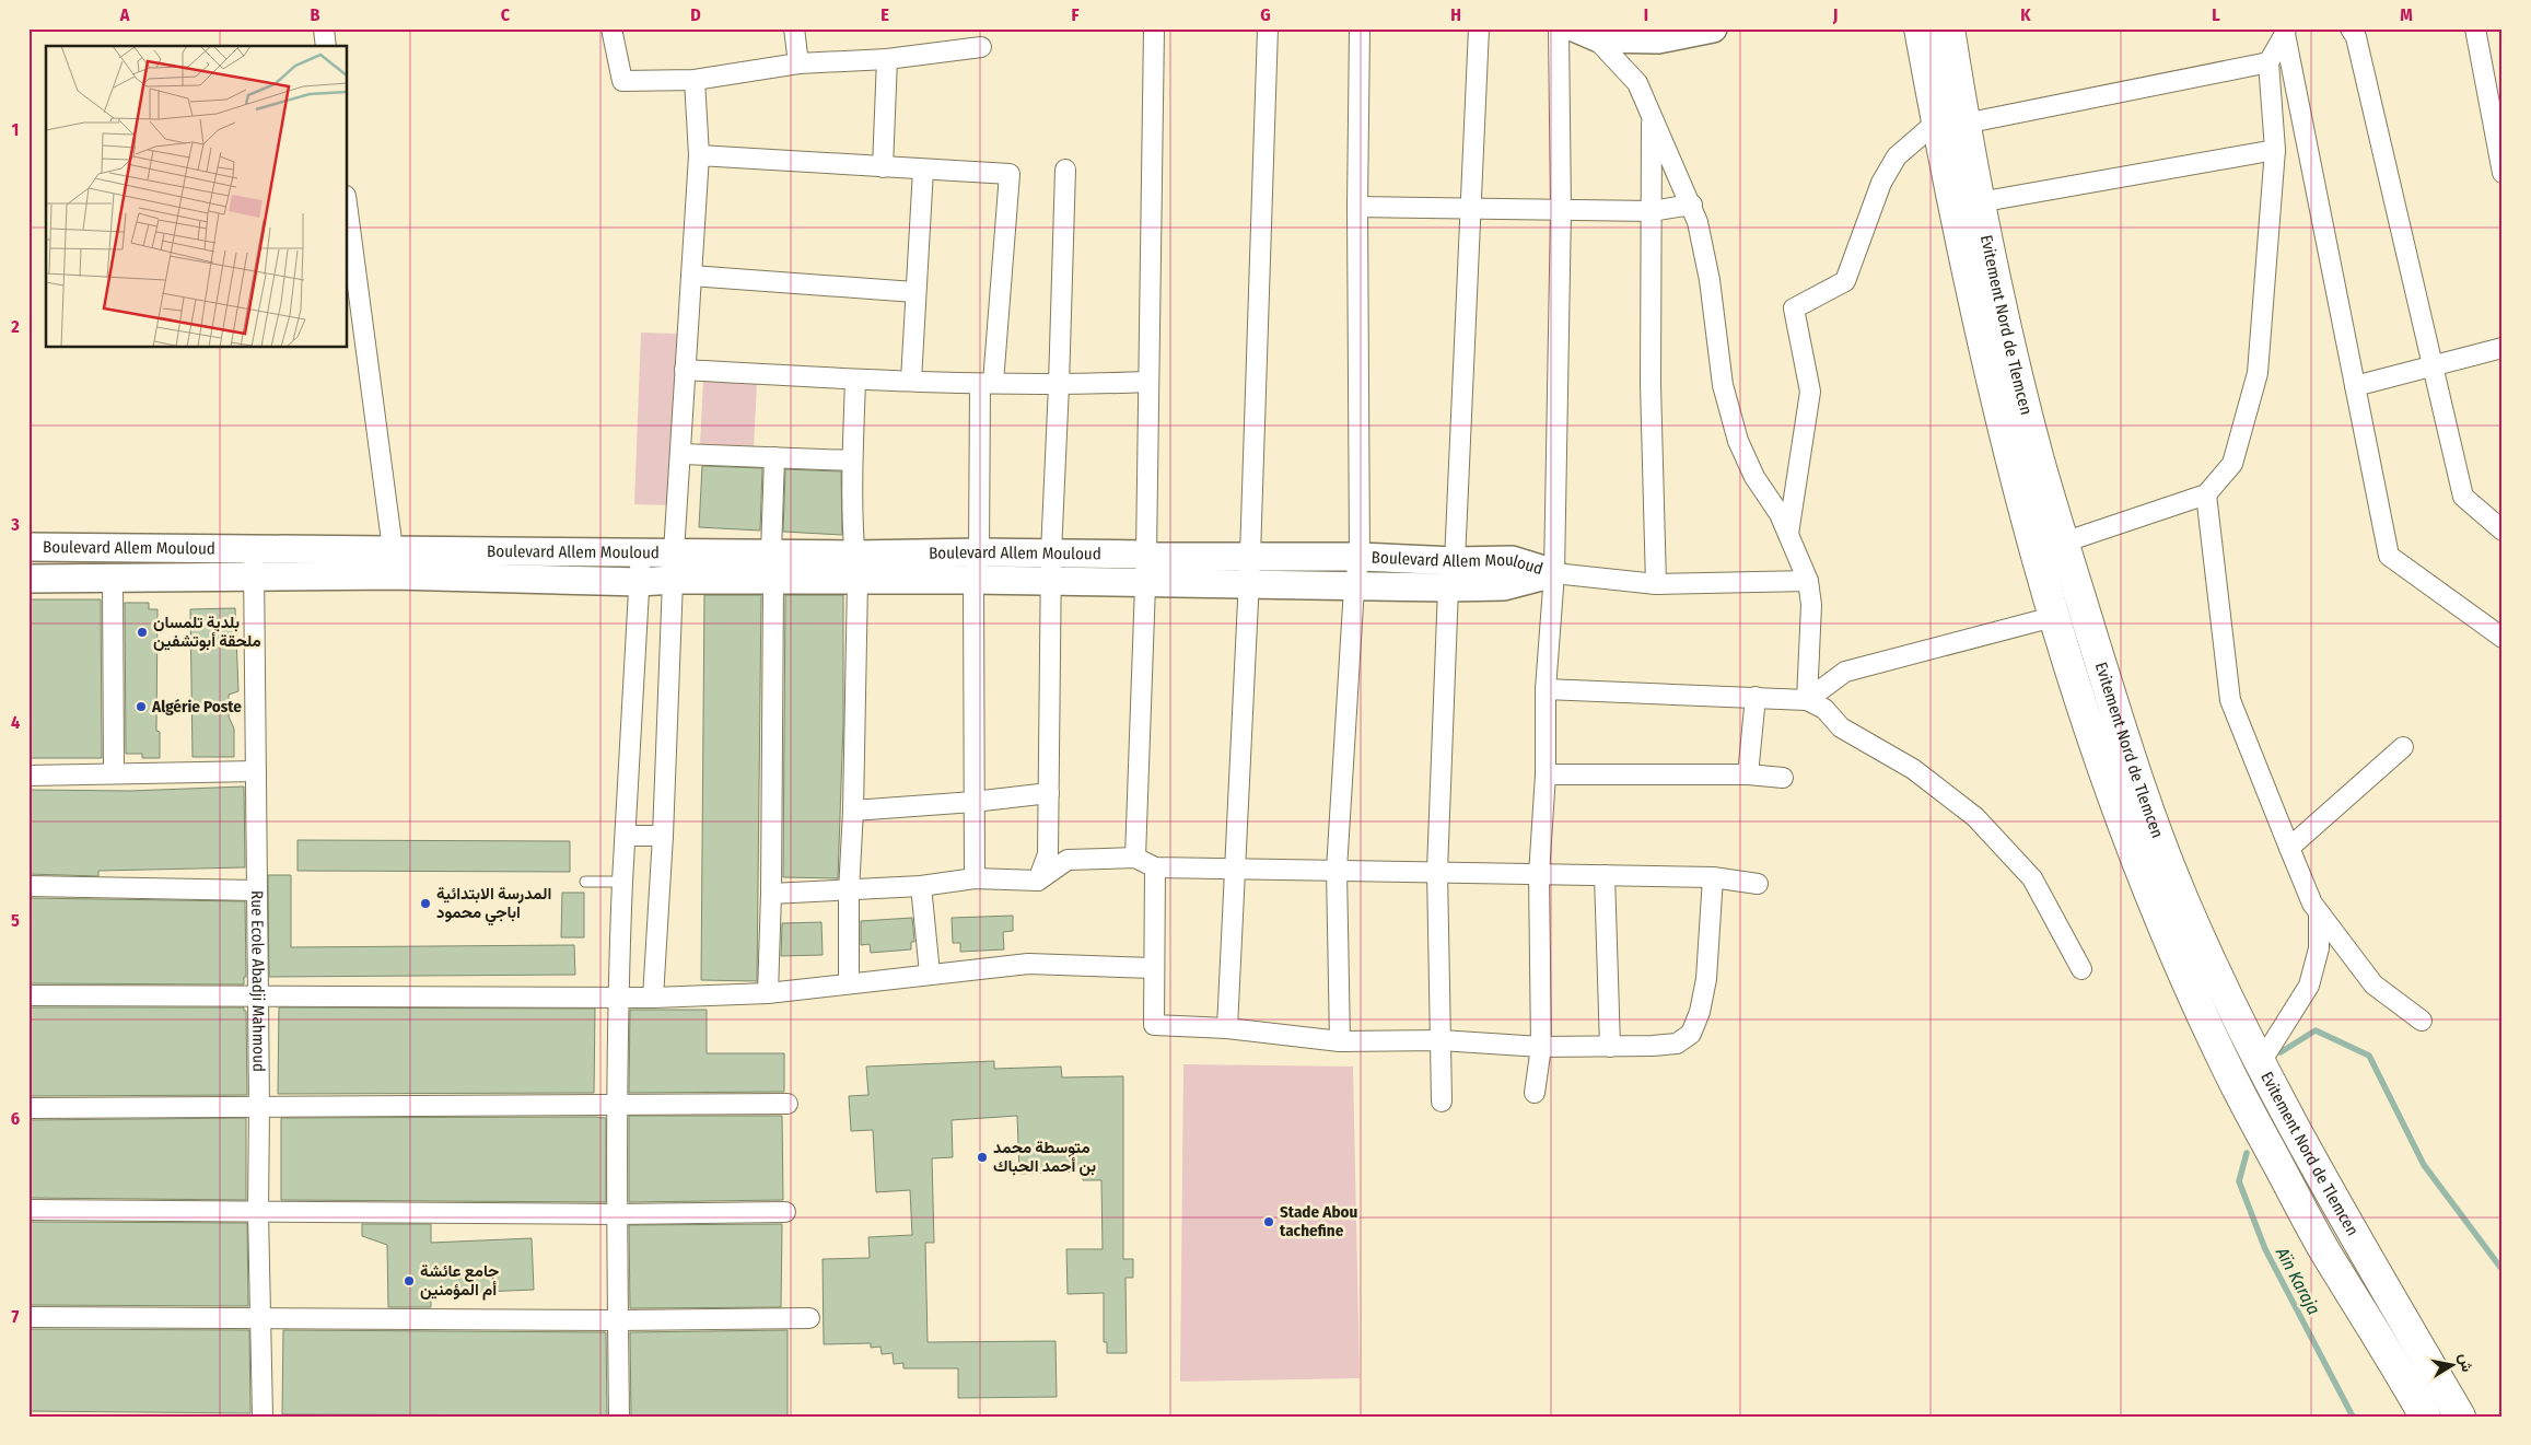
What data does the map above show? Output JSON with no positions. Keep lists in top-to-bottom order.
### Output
{
  "streets": {
    "highway": ["Evitement Nord de Tlemcen"],
    "main road": ["Boulevard Allem Mouloud"],
    "street": ["Rue Ecole Abadji Mahmoud"]
  },
  "crossings": [
    ["Boulevard Allem Mouloud", "Rue Ecole Abadji Mahmoud"]
  ],
  "water": ["Aïn Karaja"],
  "places": [
    "بلدية تلمسان ملحقة أبوتشفين",
    "Algérie Poste",
    "المدرسة الابتدائية اباجي محمود",
    "متوسطة محمد بن أحمد الحباك",
    "Stade Abou tachefine",
    "جامع عائشة أم المؤمنين"
  ],
  "north": "right",
  "grid": {
    "columns": [
      "A",
      "B",
      "C",
      "D",
      "E",
      "F",
      "G",
      "H",
      "I",
      "J",
      "K",
      "L",
      "M"
    ],
    "rows": [
      "1",
      "2",
      "3",
      "4",
      "5",
      "6",
      "7"
    ]
  }
}
